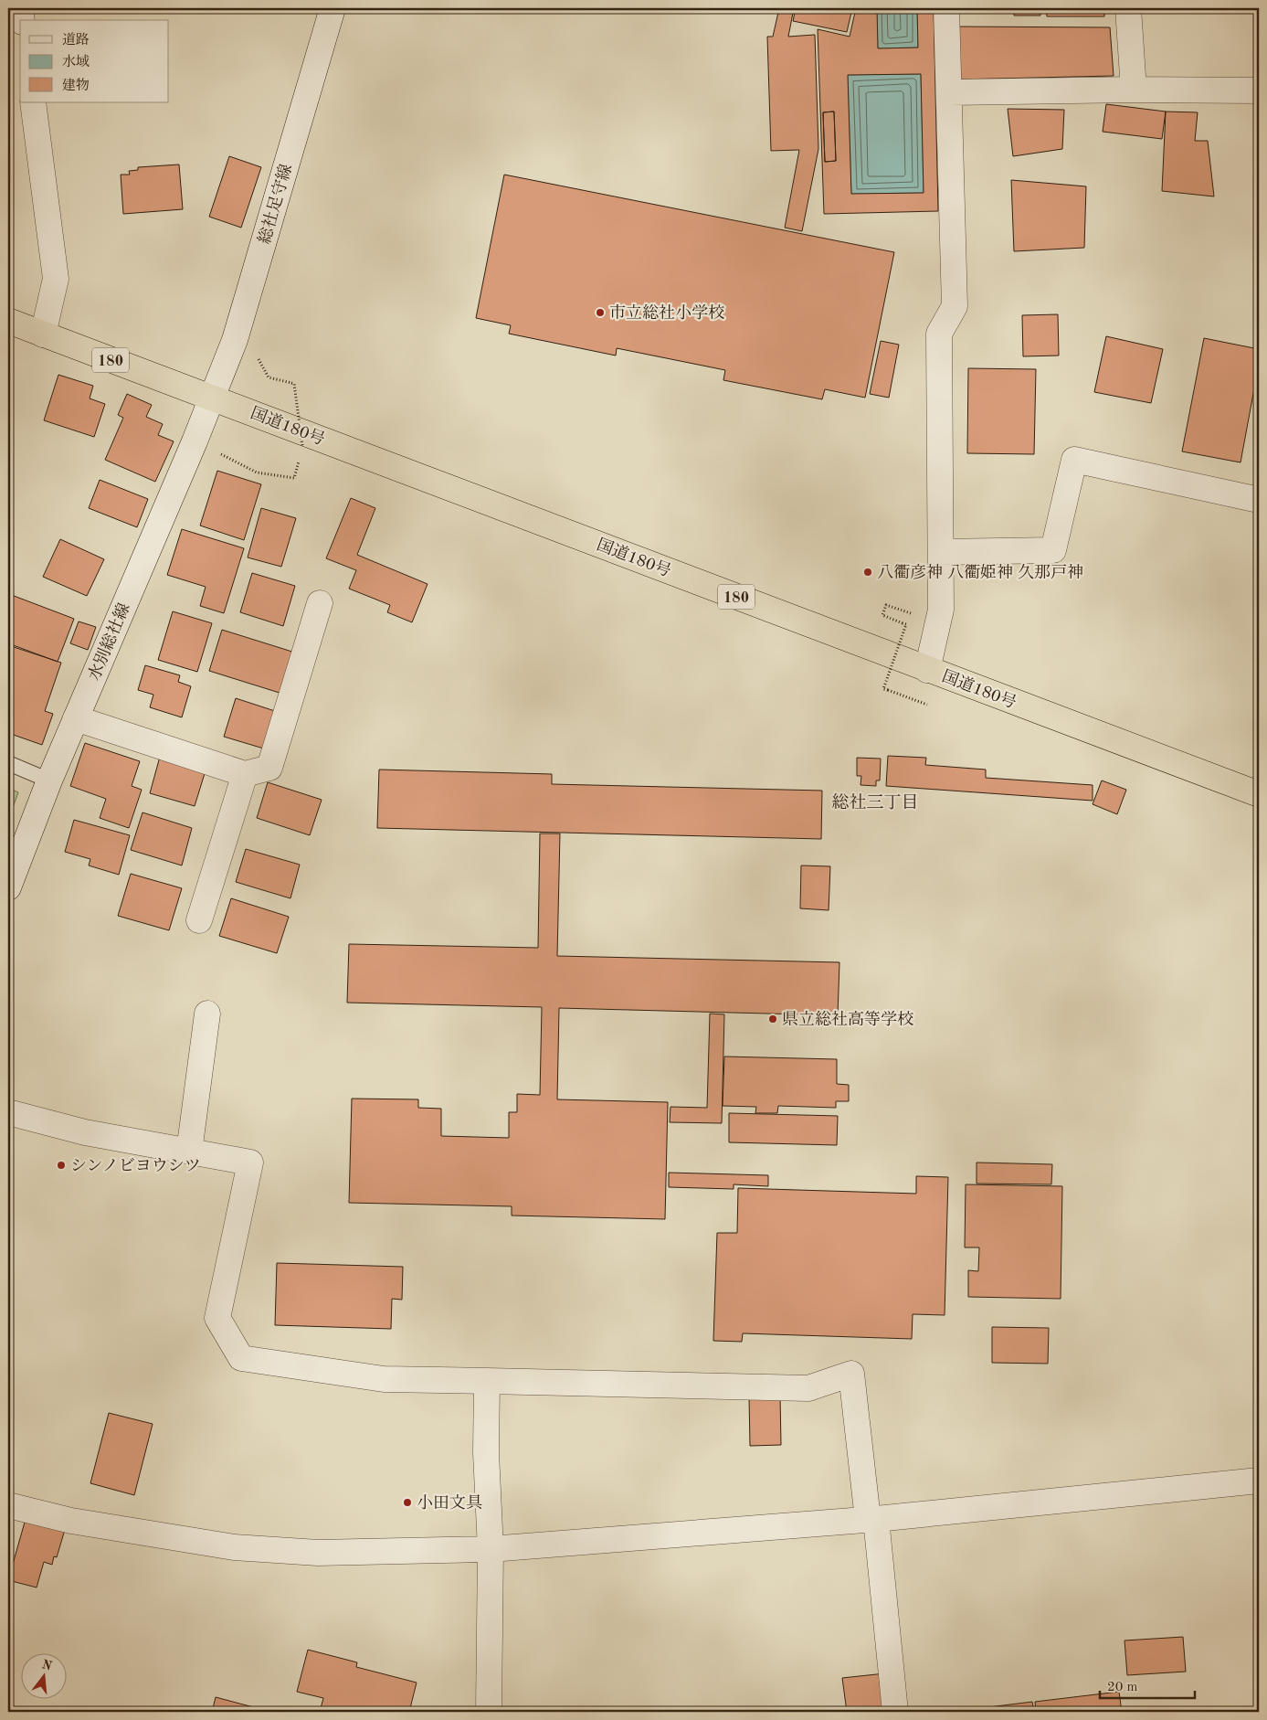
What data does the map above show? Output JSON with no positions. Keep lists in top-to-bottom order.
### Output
{
  "streets": {
    "highway": ["180", "国道180号"],
    "street": ["総社足守線", "水別総社線"]
  },
  "crossings": [
    ["総社足守線", "国道180号"],
    ["総社足守線", "水別総社線"],
    ["国道180号", "水別総社線"]
  ],
  "districts": ["総社三丁目"],
  "places": [
    "市立総社小学校",
    "八衢彦神 八衢姫神 久那戸神",
    "県立総社高等学校",
    "シンノビヨウシツ",
    "小田文具"
  ],
  "legend": ["道路", "水域", "建物"],
  "scale_bar": "20 m",
  "north": "top"
}
